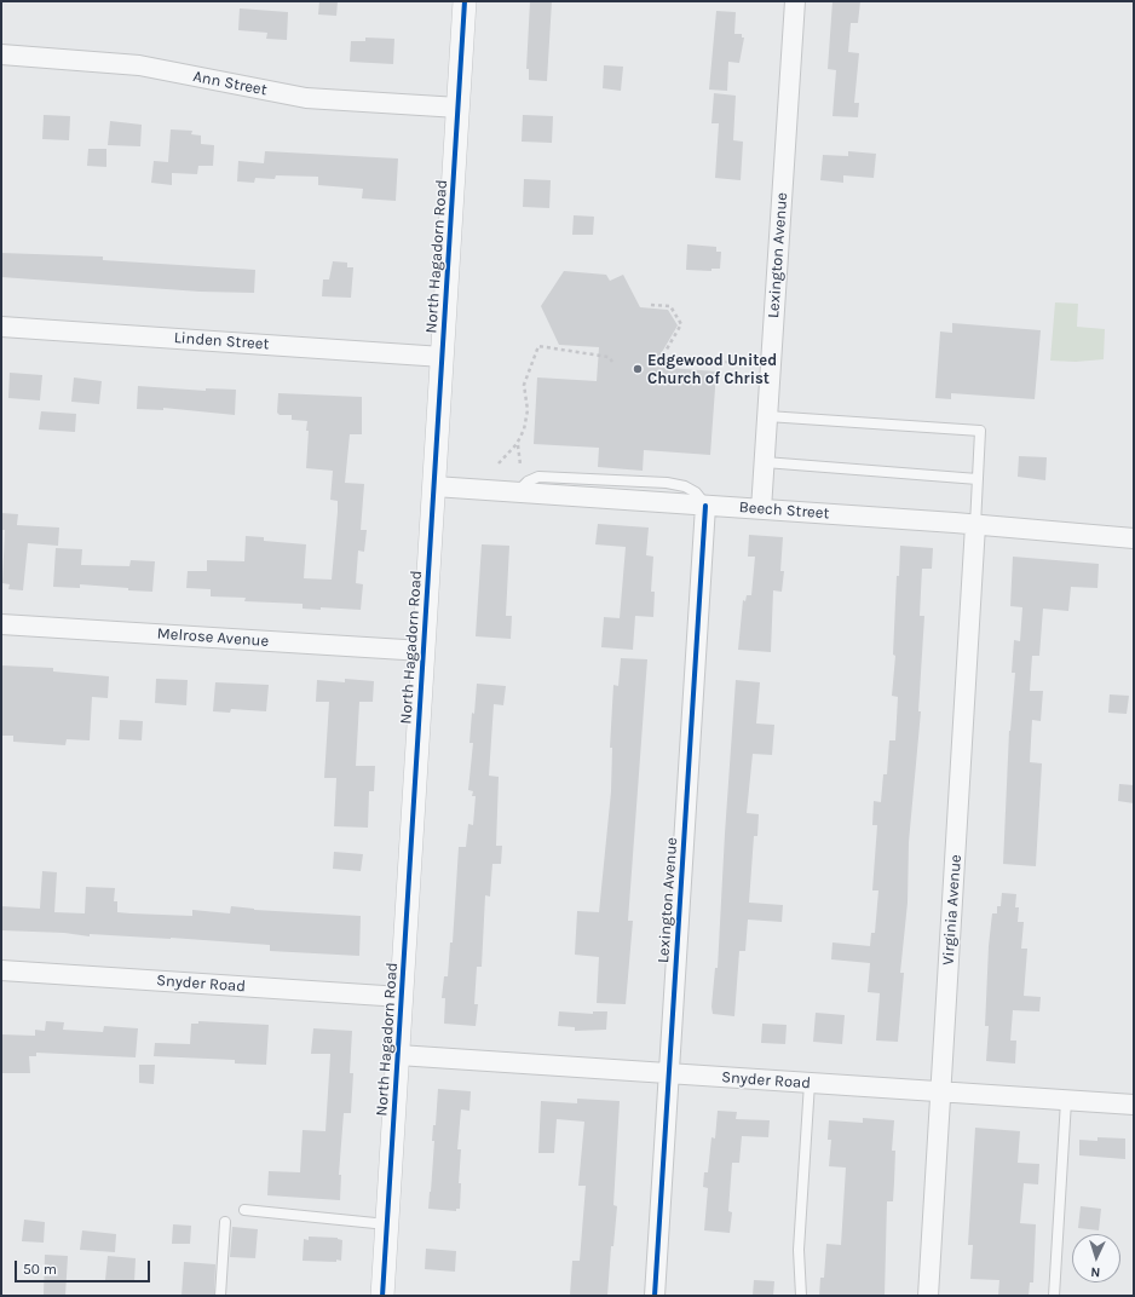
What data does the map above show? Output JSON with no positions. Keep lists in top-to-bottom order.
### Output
{
  "streets": {
    "street": [
      "Ann Street",
      "Lexington Avenue",
      "North Hagadorn Road",
      "Linden Street",
      "Beech Street",
      "Melrose Avenue",
      "Virginia Avenue",
      "Snyder Road"
    ]
  },
  "crossings": [
    ["Ann Street", "North Hagadorn Road"],
    ["Lexington Avenue", "Beech Street"],
    ["Lexington Avenue", "Snyder Road"],
    ["North Hagadorn Road", "Linden Street"],
    ["North Hagadorn Road", "Beech Street"],
    ["North Hagadorn Road", "Melrose Avenue"],
    ["North Hagadorn Road", "Snyder Road"],
    ["Beech Street", "Virginia Avenue"],
    ["Virginia Avenue", "Snyder Road"]
  ],
  "places": ["Edgewood United Church of Christ"],
  "scale_bar": "50 m",
  "north": "bottom"
}
